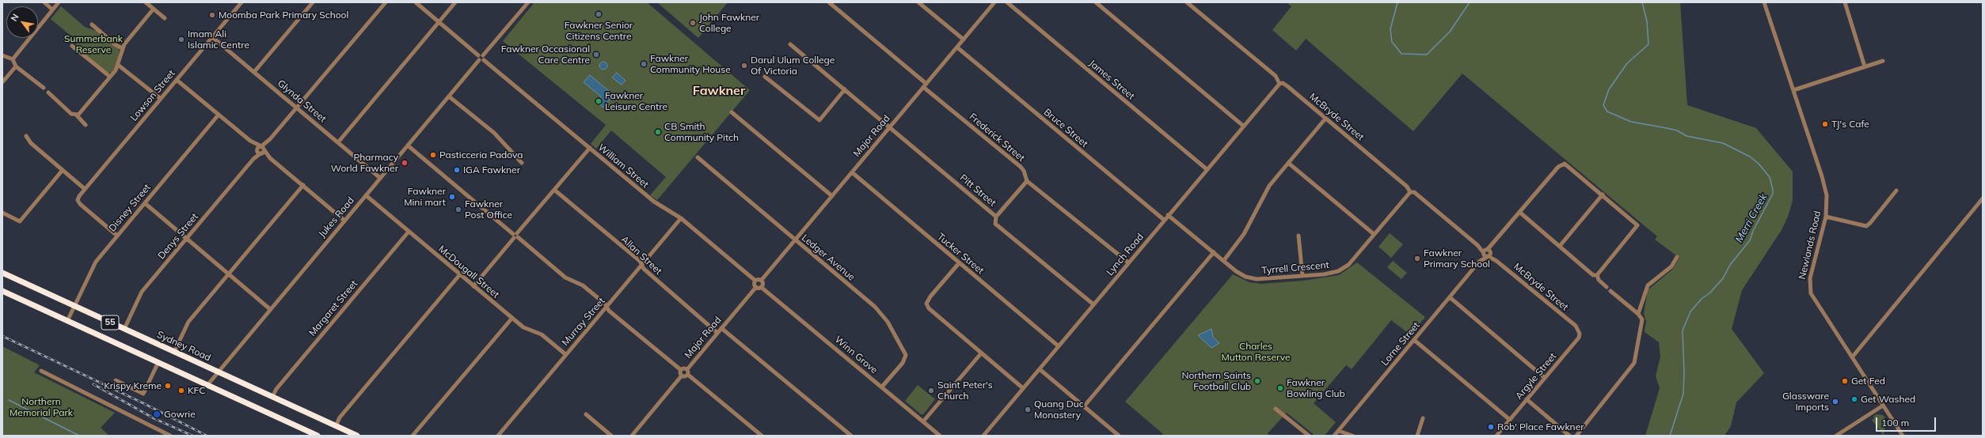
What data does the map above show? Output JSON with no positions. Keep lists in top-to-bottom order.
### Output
{
  "streets": {
    "highway": ["55", "Sydney Road"],
    "street": [
      "James Street",
      "Lowson Street",
      "Glynda Street",
      "McBryde Street",
      "Bruce Street",
      "Major Road",
      "Frederick Street",
      "William Street",
      "Pitt Street",
      "Disney Street",
      "Jukes Road",
      "Denys Street",
      "Newlands Road",
      "Tucker Street",
      "Lynch Road",
      "Allan Street",
      "Ledger Avenue",
      "Tyrrell Crescent",
      "McDougall Street",
      "Margaret Street",
      "Murray Street",
      "Lorne Street",
      "Winn Grove",
      "Argyle Street"
    ]
  },
  "crossings": [
    ["James Street", "Lynch Road"],
    ["Lowson Street", "Glynda Street"],
    ["Lowson Street", "Disney Street"],
    ["Glynda Street", "Jukes Road"],
    ["Glynda Street", "Denys Street"],
    ["McBryde Street", "Lynch Road"],
    ["McBryde Street", "Tyrrell Crescent"],
    ["McBryde Street", "Lorne Street"],
    ["McBryde Street", "Argyle Street"],
    ["Bruce Street", "Major Road"],
    ["Bruce Street", "Lynch Road"],
    ["Major Road", "Frederick Street"],
    ["Major Road", "William Street"],
    ["Major Road", "Pitt Street"],
    ["Major Road", "Tucker Street"],
    ["Major Road", "Allan Street"],
    ["Major Road", "Ledger Avenue"],
    ["Major Road", "Winn Grove"],
    ["Frederick Street", "Lynch Road"],
    ["William Street", "Jukes Road"],
    ["William Street", "Murray Street"],
    ["William Street", "Winn Grove"],
    ["Pitt Street", "Lynch Road"],
    ["Disney Street", "55"],
    ["Disney Street", "Sydney Road"],
    ["Jukes Road", "McDougall Street"],
    ["Jukes Road", "55"],
    ["Jukes Road", "Sydney Road"],
    ["Denys Street", "Sydney Road"],
    ["Tucker Street", "Lynch Road"],
    ["Lynch Road", "Tyrrell Crescent"],
    ["Allan Street", "Murray Street"],
    ["Ledger Avenue", "Winn Grove"],
    ["McDougall Street", "Margaret Street"],
    ["McDougall Street", "Murray Street"],
    ["Margaret Street", "Sydney Road"]
  ],
  "districts": ["Fawkner"],
  "water": ["Merri Creek"],
  "parks": ["Summerbank Reserve", "Charles Mutton Reserve", "Northern Memorial Park"],
  "places": [
    "Fawkner Senior Citizens Centre",
    "Moomba Park Primary School",
    "John Fawkner College",
    "Imam Ali Islamic Centre",
    "Fawkner Occasional Care Centre",
    "Fawkner Community House",
    "Darul Ulum College Of Victoria",
    "Fawkner Leisure Centre",
    "TJ's Cafe",
    "CB Smith Community Pitch",
    "Pasticceria Padova",
    "Pharmacy World Fawkner",
    "IGA Fawkner",
    "Fawkner Mini mart",
    "Fawkner Post Office",
    "Fawkner Primary School",
    "Northern Saints Football Club",
    "Get Fed",
    "Krispy Kreme",
    "Fawkner Bowling Club",
    "KFC",
    "Saint Peter's Church",
    "Get Washed",
    "Glassware Imports",
    "Quang Duc Monastery",
    "Gowrie",
    "Rob' Place Fawkner"
  ],
  "scale_bar": "100 m",
  "north": "top left"
}
